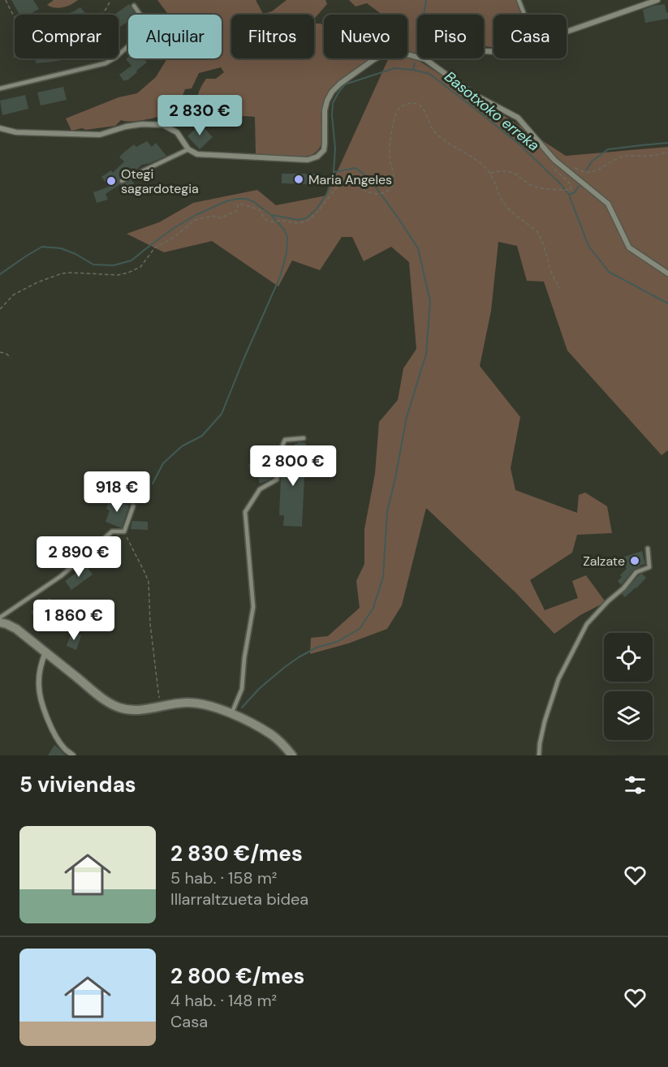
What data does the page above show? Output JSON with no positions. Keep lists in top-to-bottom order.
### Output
{
  "water": ["Basotxoko erreka"],
  "places": ["Maria Angeles", "Otegi sagardotegia", "Zalzate"],
  "page": {
    "chip": [
      "Comprar",
      "Alquilar",
      "Filtros",
      "Nuevo",
      "Piso",
      "Casa"
    ],
    "price": [
      "2 830 €",
      "2 800 €",
      "918 €",
      "2 890 €",
      "1 860 €"
    ],
    "heading": "5 viviendas",
    "list": [
      {
        "name": "2 830 €/mes",
        "note": "5 hab. · 158 m² · Illarraltzueta bidea"
      },
      {
        "name": "2 800 €/mes",
        "note": "4 hab. · 148 m² · Casa"
      }
    ]
  }
}
